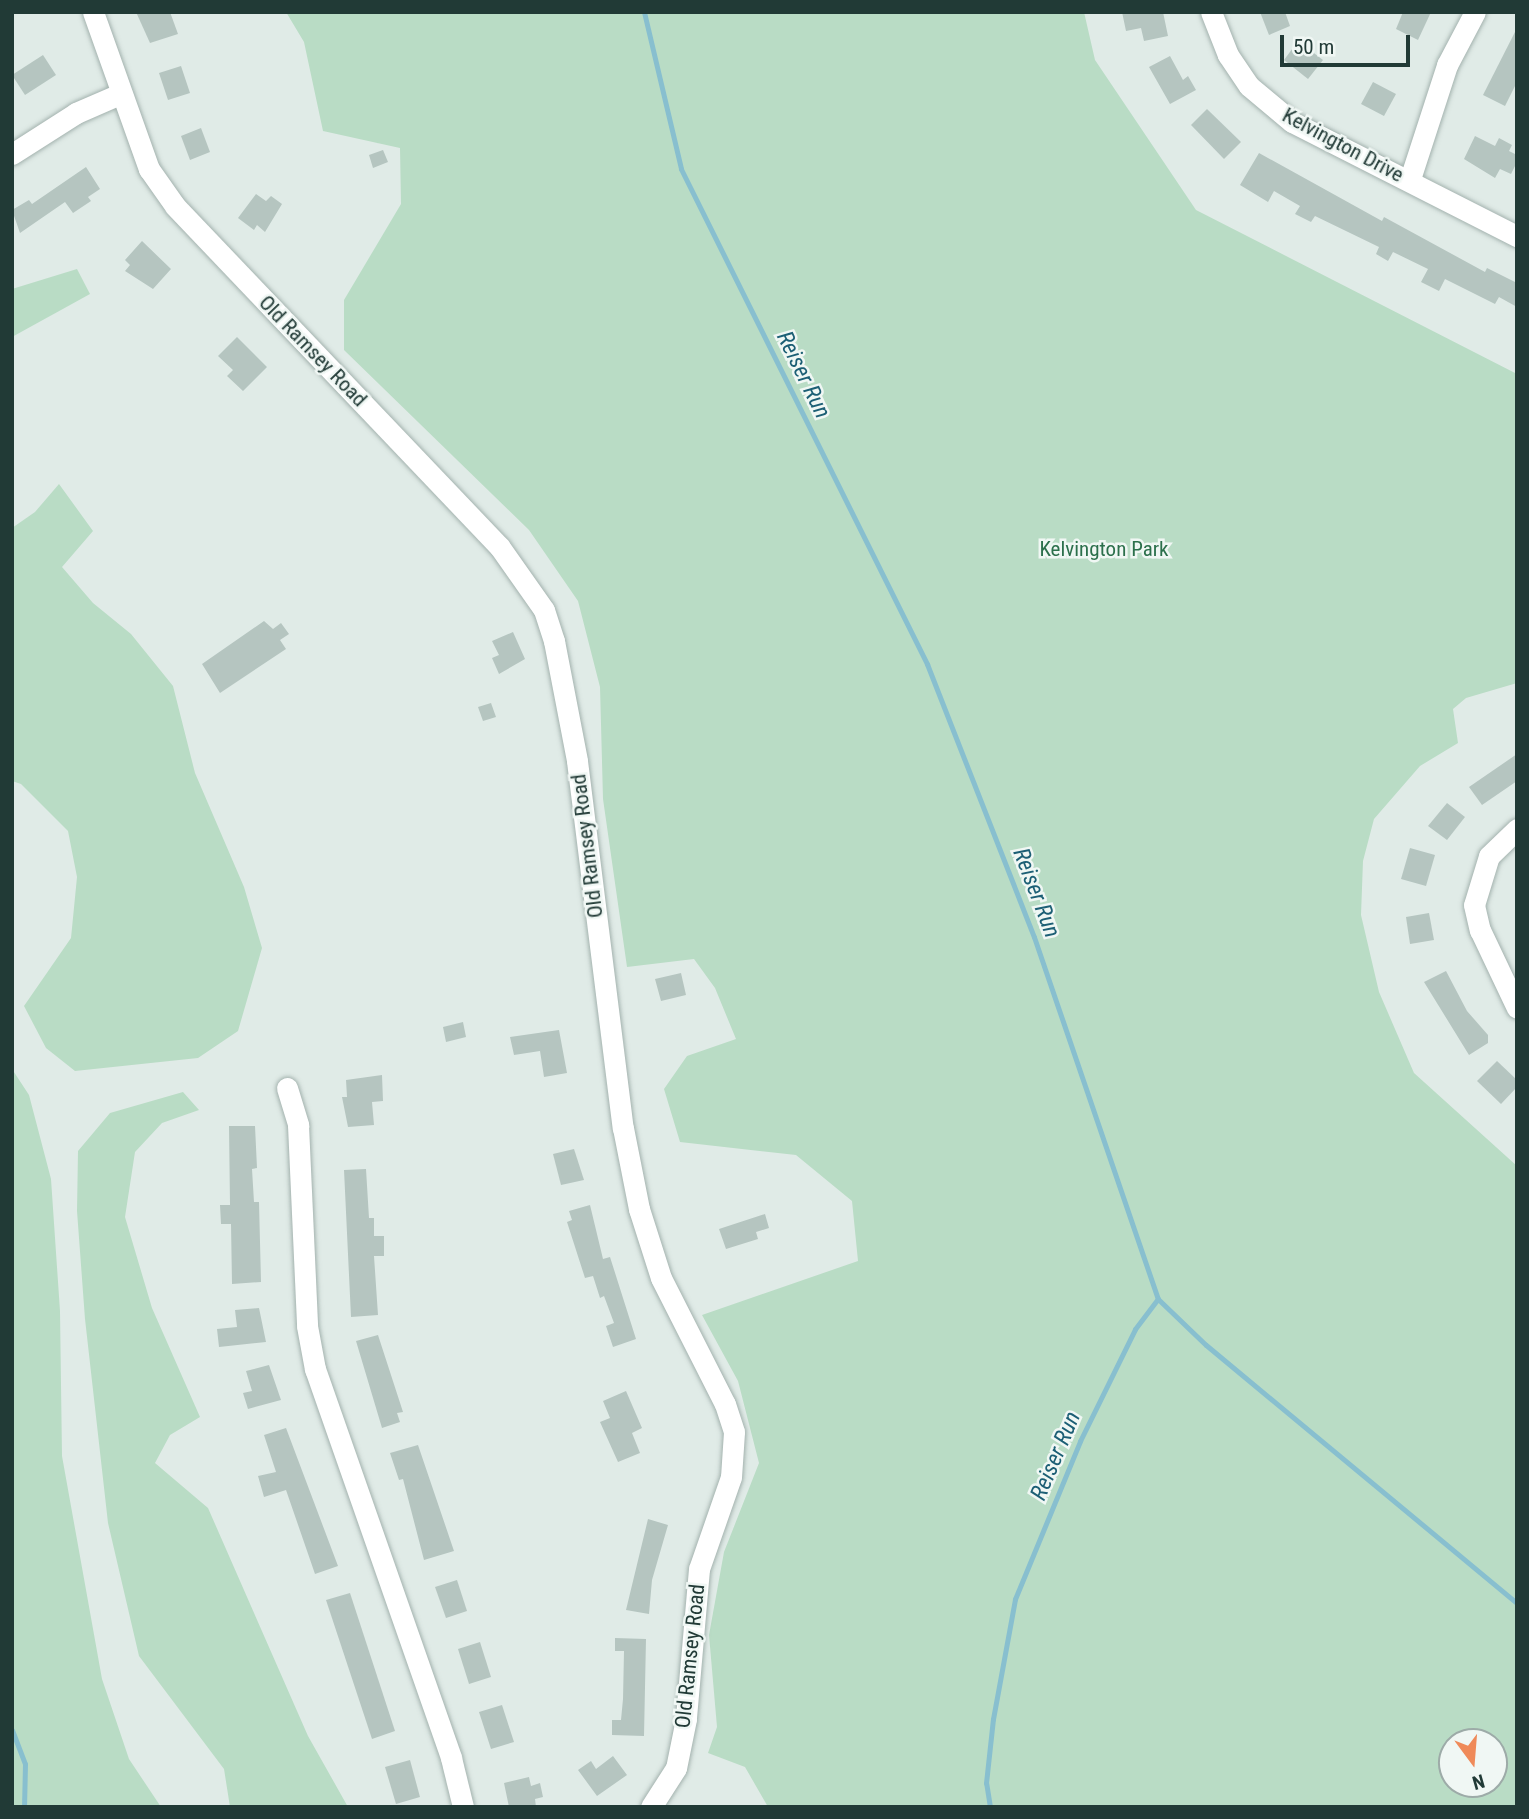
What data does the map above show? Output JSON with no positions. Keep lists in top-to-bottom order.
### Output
{
  "streets": {
    "street": ["Kelvington Drive", "Old Ramsey Road"]
  },
  "water": ["Reiser Run"],
  "parks": ["Kelvington Park"],
  "scale_bar": "50 m",
  "north": "bottom"
}
